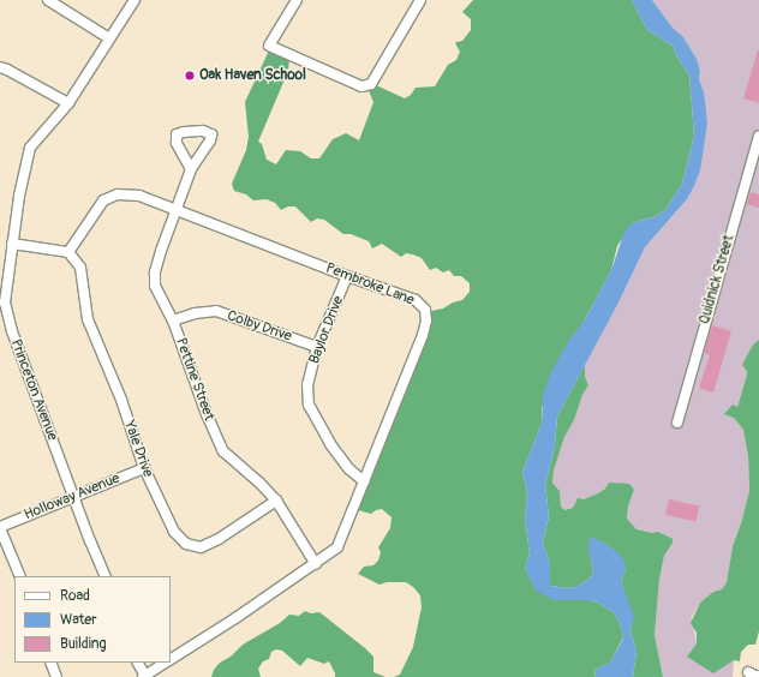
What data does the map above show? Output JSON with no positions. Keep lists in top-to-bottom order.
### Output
{
  "streets": {
    "street": [
      "Quidnick Street",
      "Pembroke Lane",
      "Colby Drive",
      "Baylor Drive",
      "Pettine Street",
      "Princeton Avenue",
      "Yale Drive",
      "Holloway Avenue"
    ]
  },
  "crossings": [
    ["Pembroke Lane", "Baylor Drive"],
    ["Pembroke Lane", "Pettine Street"],
    ["Pembroke Lane", "Yale Drive"],
    ["Colby Drive", "Baylor Drive"],
    ["Colby Drive", "Pettine Street"],
    ["Pettine Street", "Yale Drive"],
    ["Princeton Avenue", "Holloway Avenue"],
    ["Yale Drive", "Holloway Avenue"]
  ],
  "places": ["Oak Haven School"],
  "legend": ["Road", "Water", "Building"]
}
